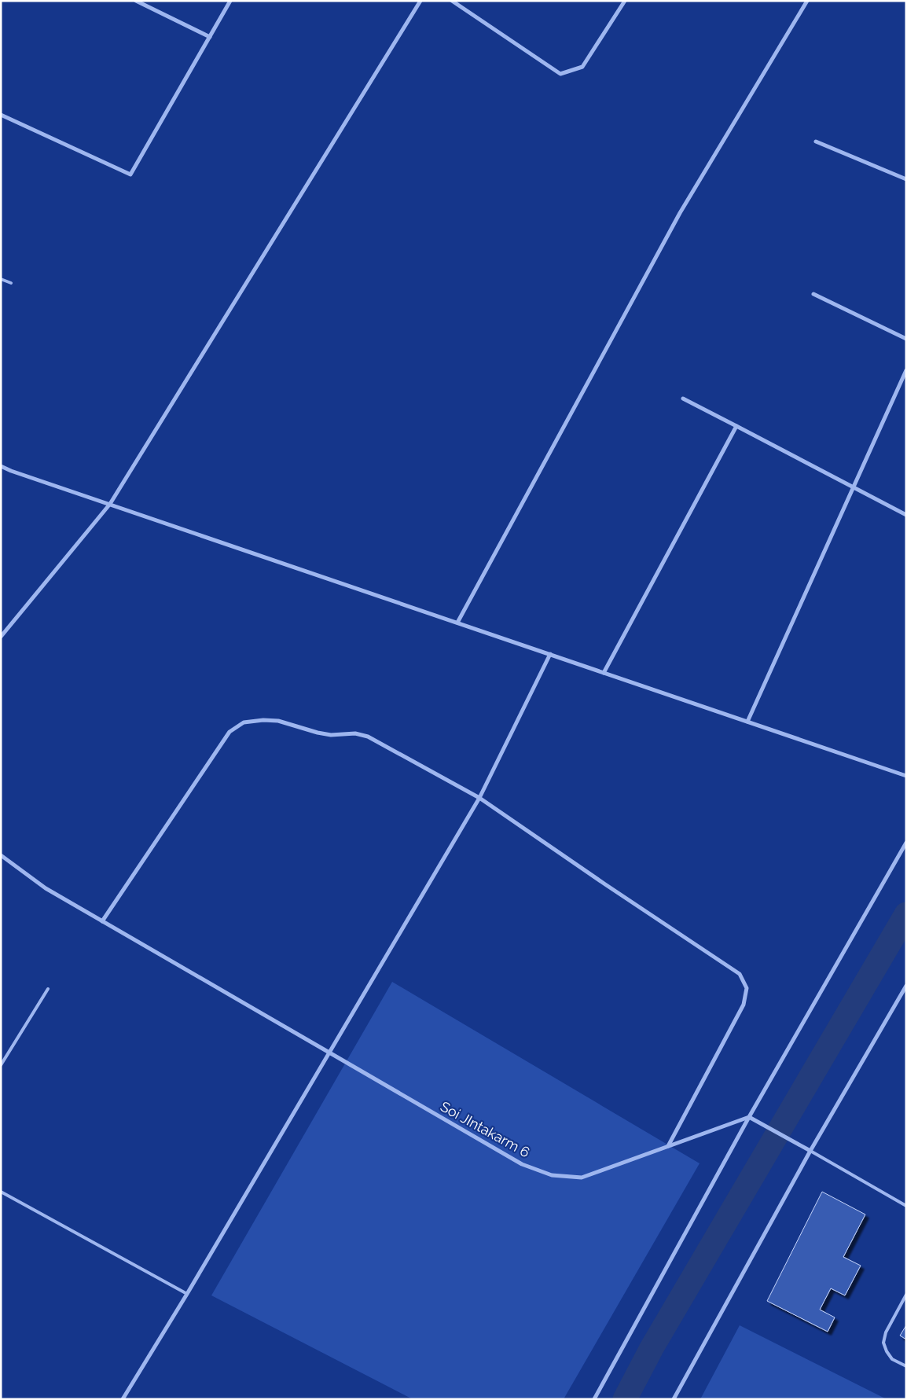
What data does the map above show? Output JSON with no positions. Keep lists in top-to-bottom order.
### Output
{
  "streets": {
    "street": ["Soi JIntakarm 6"]
  }
}
